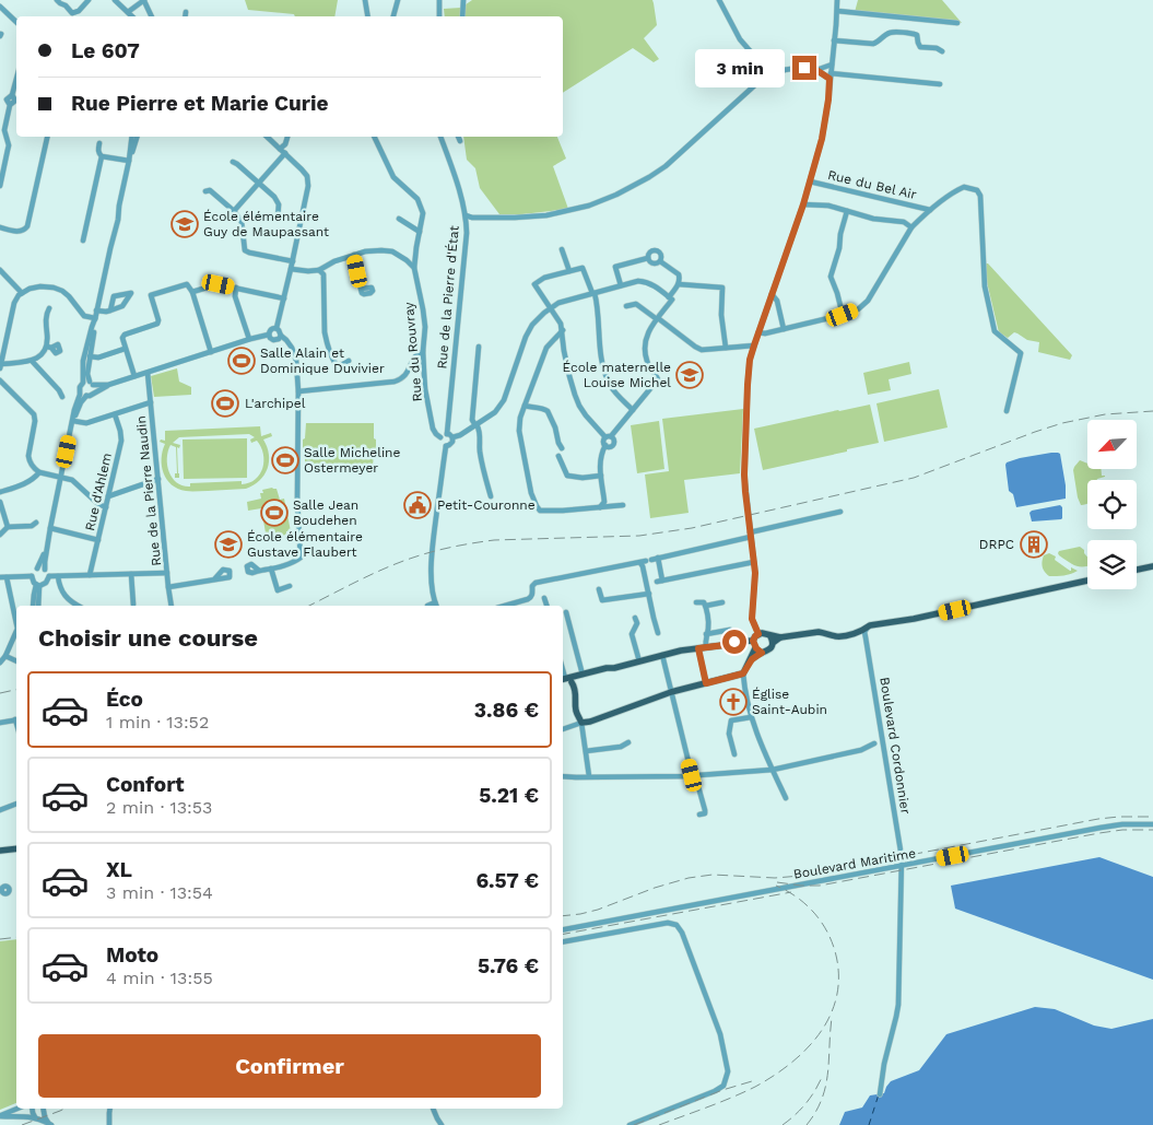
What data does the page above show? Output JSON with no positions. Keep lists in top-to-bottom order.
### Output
{
  "streets": {
    "street": [
      "Rue du Bel Air",
      "Rue de la Pierre d'État",
      "Rue du Rouvray",
      "Rue de la Pierre Naudin",
      "Rue d'Ahlem",
      "Boulevard Cordonnier",
      "Boulevard Maritime"
    ]
  },
  "crossings": [
    ["Rue de la Pierre d'État", "Rue du Rouvray"],
    ["Boulevard Cordonnier", "Boulevard Maritime"]
  ],
  "places": {
    "school or university": ["École élémentaire Guy de Maupassant", "École maternelle Louise Michel", "École élémentaire Gustave Flaubert"],
    "sports": [
      "Salle Alain et Dominique Duvivier",
      "L'archipel",
      "Salle Micheline Ostermeyer",
      "Salle Jean Boudehen"
    ],
    "public building": ["Petit-Couronne"],
    "building": ["DRPC"],
    "church": ["Église Saint-Aubin"]
  },
  "north": "bottom left",
  "page": {
    "banner": ["Le 607", "Rue Pierre et Marie Curie"],
    "bubble": "3 min",
    "heading": "Choisir une course",
    "list": [
      {
        "name": "Éco",
        "note": "1 min · 13:52",
        "value": "3.86 €"
      },
      {
        "name": "Confort",
        "note": "2 min · 13:53",
        "value": "5.21 €"
      },
      {
        "name": "XL",
        "note": "3 min · 13:54",
        "value": "6.57 €"
      },
      {
        "name": "Moto",
        "note": "4 min · 13:55",
        "value": "5.76 €"
      }
    ],
    "buttons": "Confirmer"
  }
}
